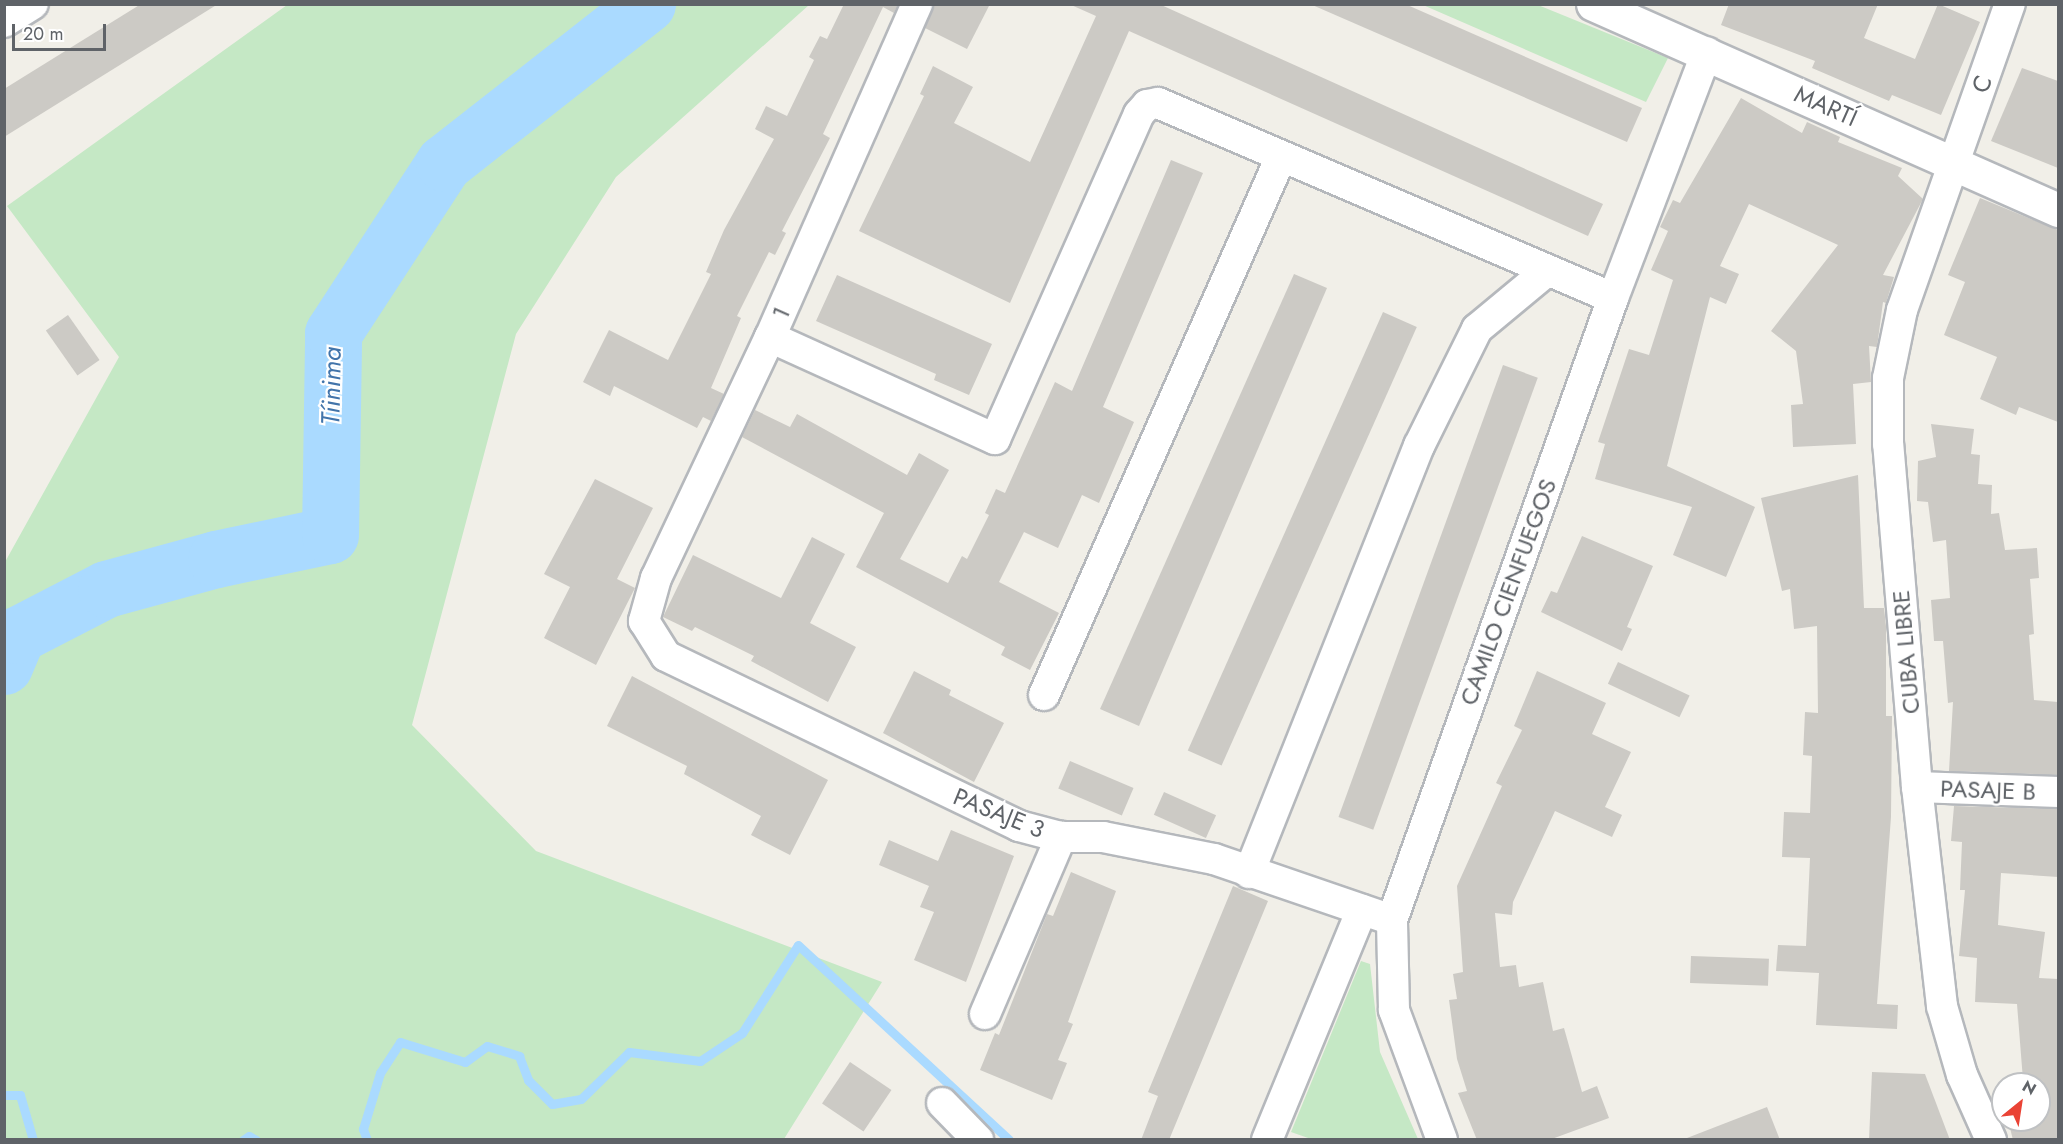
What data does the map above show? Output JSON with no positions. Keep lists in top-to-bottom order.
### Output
{
  "streets": {
    "street": [
      "C",
      "MARTÍ",
      "1",
      "CAMILO CIENFUEGOS",
      "CUBA LIBRE",
      "PASAJE B",
      "PASAJE 3"
    ]
  },
  "crossings": [
    ["C", "MARTÍ"],
    ["C", "CUBA LIBRE"],
    ["MARTÍ", "CAMILO CIENFUEGOS"],
    ["MARTÍ", "CUBA LIBRE"],
    ["1", "PASAJE 3"],
    ["CAMILO CIENFUEGOS", "PASAJE 3"],
    ["CUBA LIBRE", "PASAJE B"]
  ],
  "water": ["Tíinima"],
  "scale_bar": "20 m",
  "north": "top right"
}
